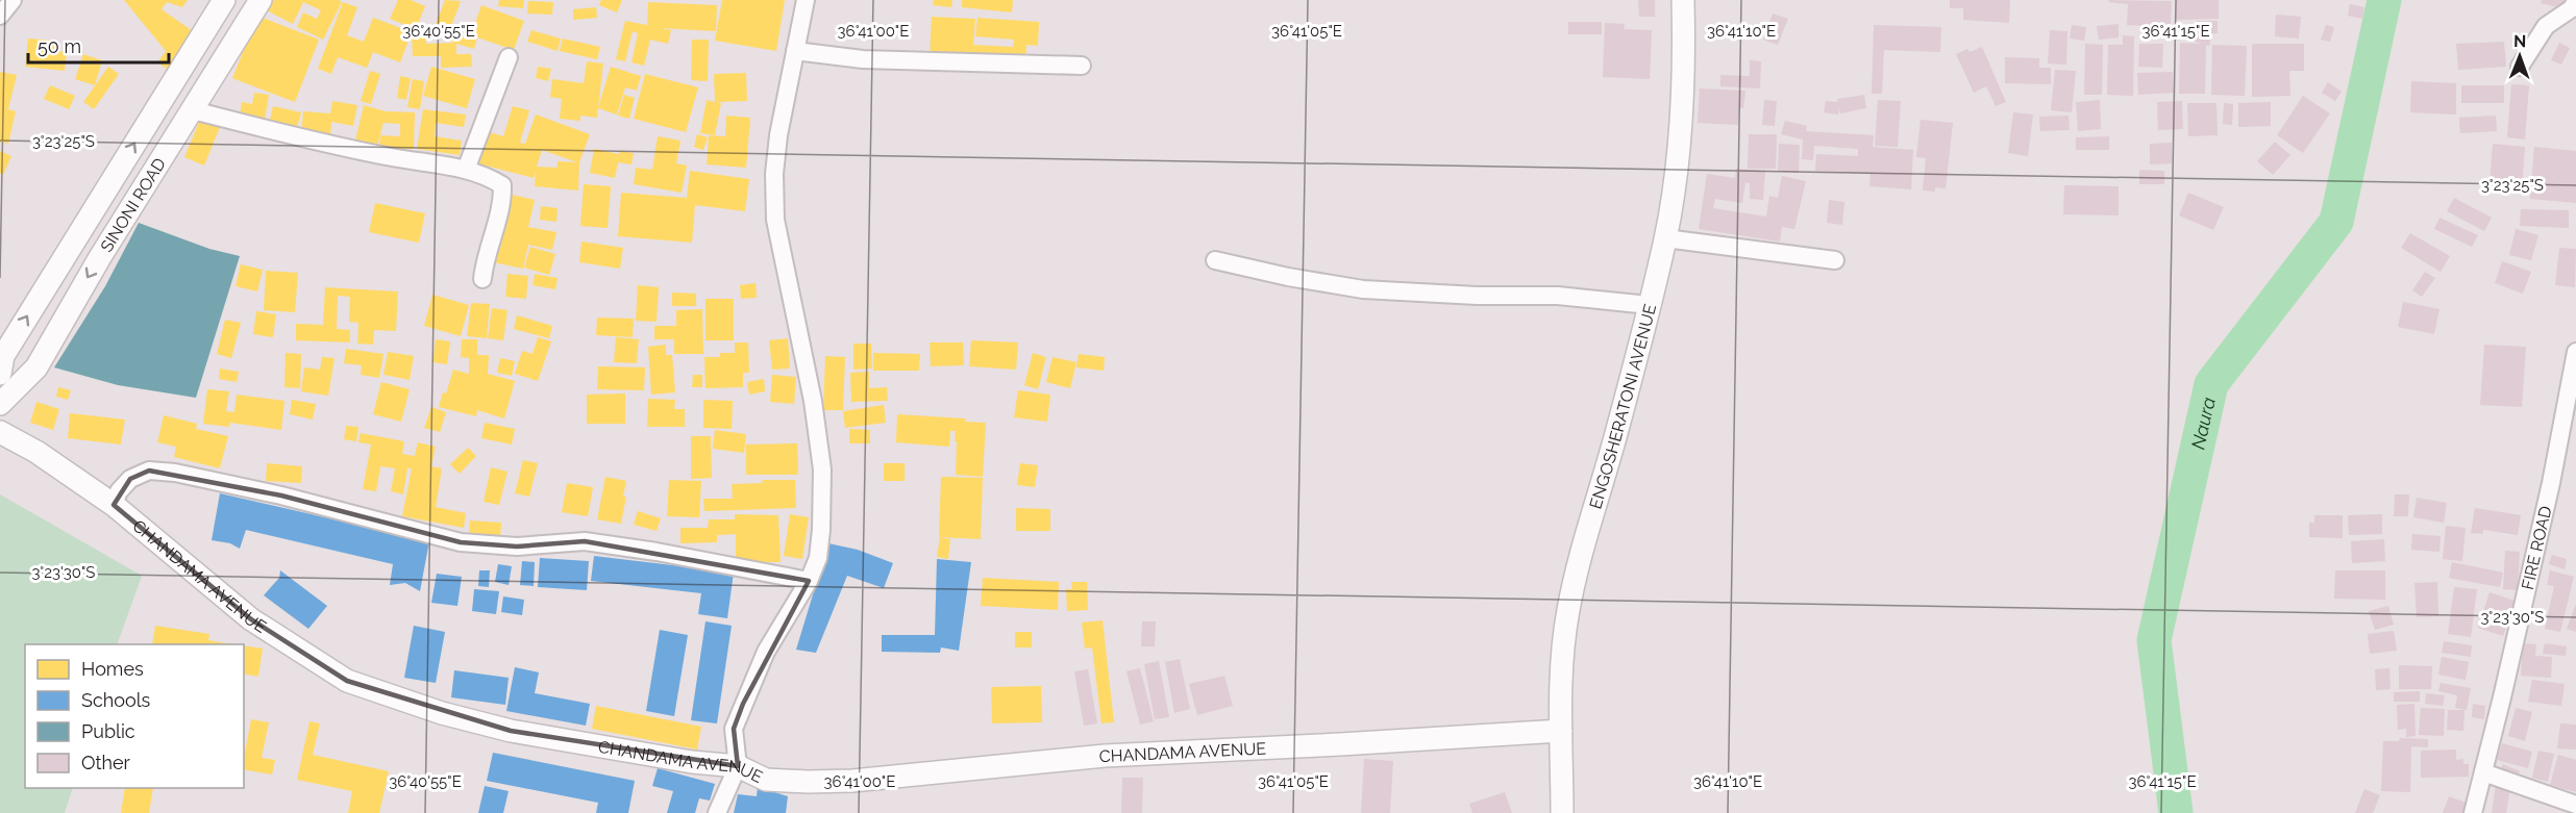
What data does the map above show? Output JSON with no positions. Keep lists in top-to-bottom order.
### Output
{
  "streets": {
    "street": [
      "SINONI ROAD",
      "ENGOSHERATONI AVENUE",
      "FIRE ROAD",
      "CHANDAMA AVENUE"
    ]
  },
  "crossings": [
    ["ENGOSHERATONI AVENUE", "CHANDAMA AVENUE"]
  ],
  "water": ["Naura"],
  "legend": [
    "Homes",
    "Schools",
    "Public",
    "Other"
  ],
  "scale_bar": "50 m",
  "north": "top",
  "coordinates": [
    "36°40'55\"E",
    "36°41'00\"E",
    "36°41'05\"E",
    "36°41'10\"E",
    "36°41'15\"E",
    "3°23'25\"S",
    "3°23'30\"S"
  ]
}
